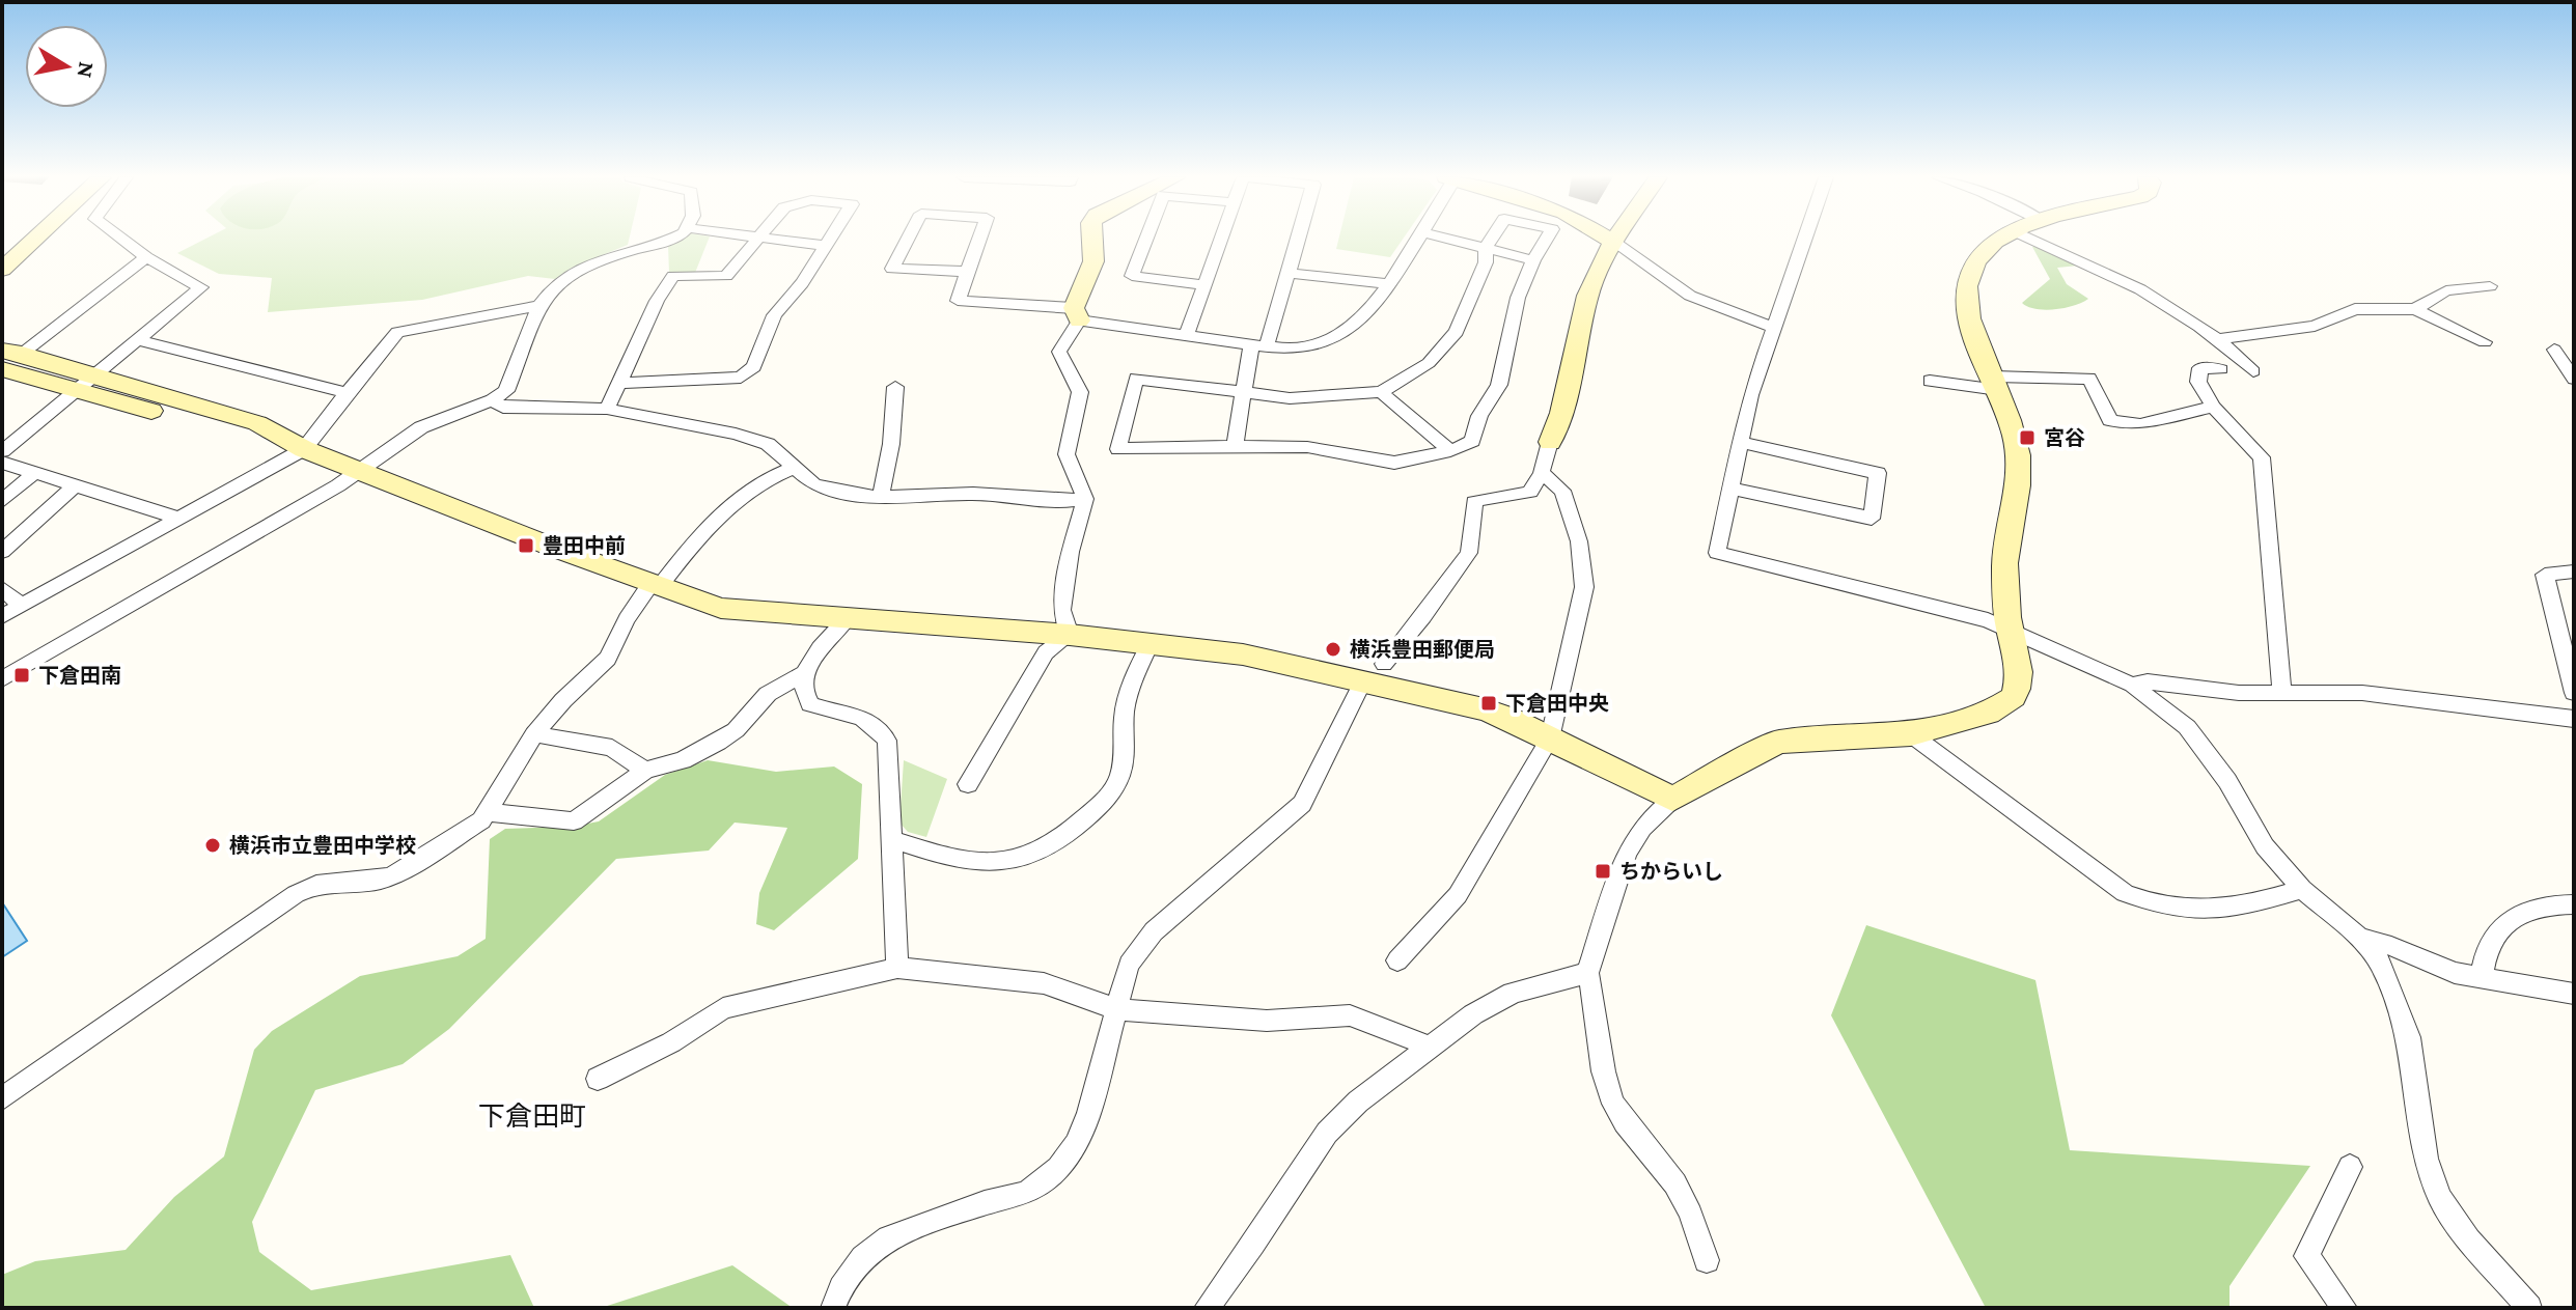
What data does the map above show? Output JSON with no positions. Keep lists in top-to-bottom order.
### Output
{
  "districts": ["下倉田町"],
  "places": {
    "transit": [
      "宮谷",
      "豊田中前",
      "下倉田南",
      "下倉田中央",
      "ちからいし"
    ],
    "other": ["横浜豊田郵便局", "横浜市立豊田中学校"]
  },
  "north": "right"
}
